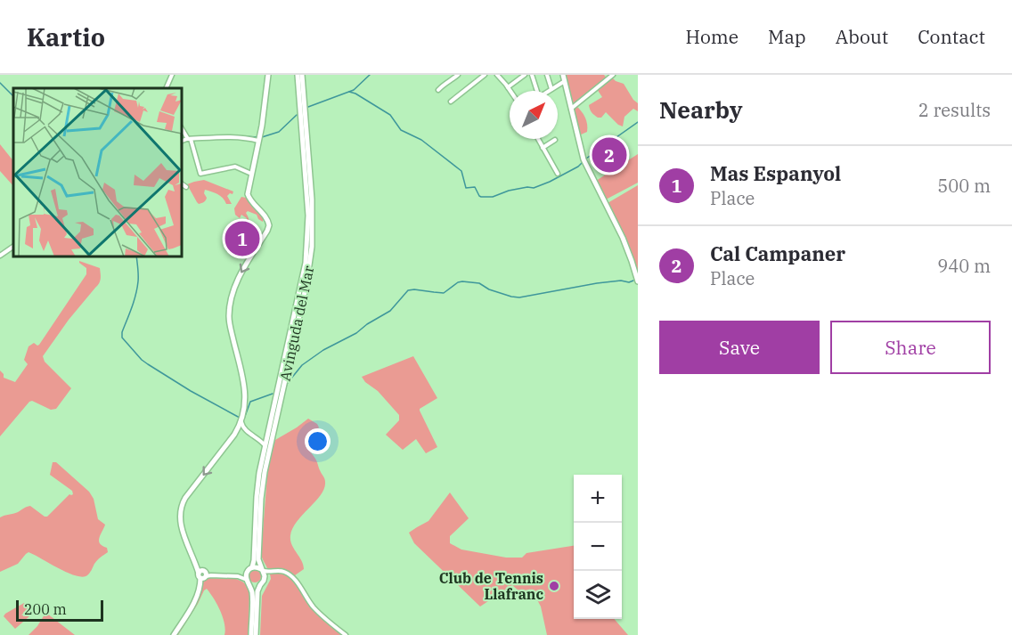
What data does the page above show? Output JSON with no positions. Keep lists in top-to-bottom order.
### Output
{
  "streets": {
    "main road": ["Avinguda del Mar"]
  },
  "places": ["Club de Tennis Llafranc"],
  "scale_bar": "200 m",
  "north": "top right",
  "page": {
    "header": "Kartio",
    "nav": [
      "Home",
      "Map",
      "About",
      "Contact"
    ],
    "heading": ["Nearby", "2 results"],
    "pins": ["2", "1"],
    "list": [
      {
        "mark": "1",
        "name": "Mas Espanyol",
        "note": "Place",
        "value": "500 m"
      },
      {
        "mark": "2",
        "name": "Cal Campaner",
        "note": "Place",
        "value": "940 m"
      }
    ],
    "buttons": ["Save", "Share"],
    "map_buttons": ["+", "−"],
    "scale": "200 m"
  }
}
